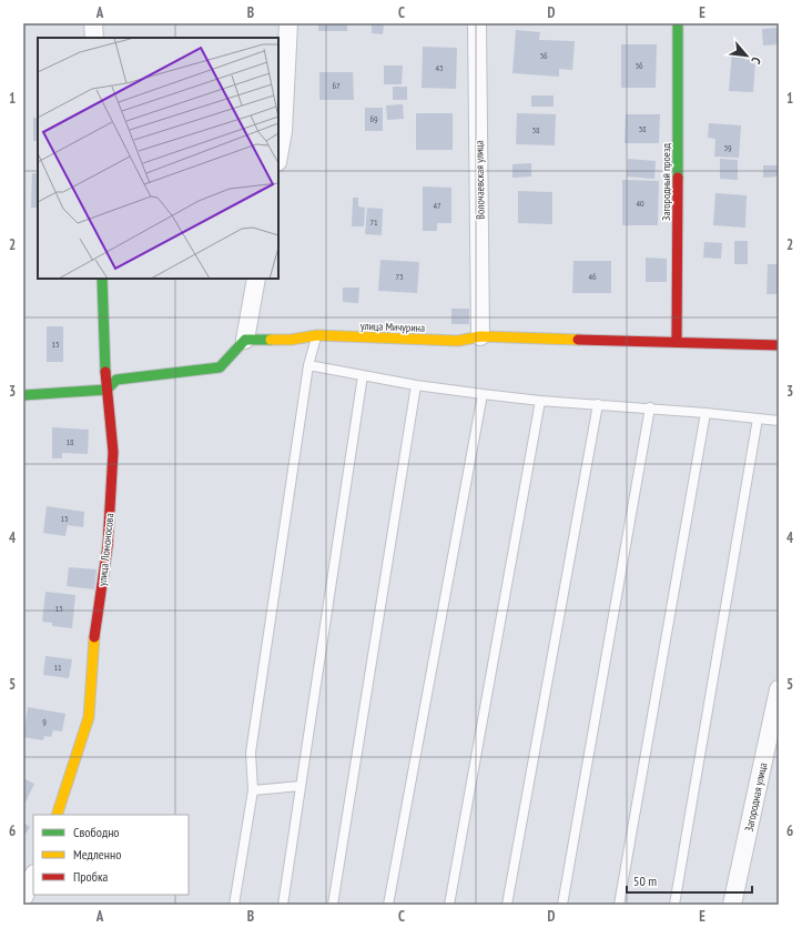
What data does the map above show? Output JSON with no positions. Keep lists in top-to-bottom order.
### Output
{
  "streets": {
    "street": [
      "Волочаевская улица",
      "Загородный проезд",
      "улица Мичурина",
      "улица Ломоносова",
      "Загородная улица"
    ]
  },
  "crossings": [
    ["Волочаевская улица", "улица Мичурина"],
    ["Загородный проезд", "улица Мичурина"]
  ],
  "house_numbers": [
    "36",
    "36",
    "43",
    "67",
    "69",
    "38",
    "38",
    "39",
    "40",
    "47",
    "71",
    "73",
    "46",
    "15",
    "18",
    "15",
    "13",
    "11",
    "9"
  ],
  "legend": ["Свободно", "Медленно", "Пробка"],
  "scale_bar": "50 m",
  "north": "bottom right",
  "grid": {
    "columns": [
      "A",
      "B",
      "C",
      "D",
      "E"
    ],
    "rows": [
      "1",
      "2",
      "3",
      "4",
      "5",
      "6"
    ]
  }
}
